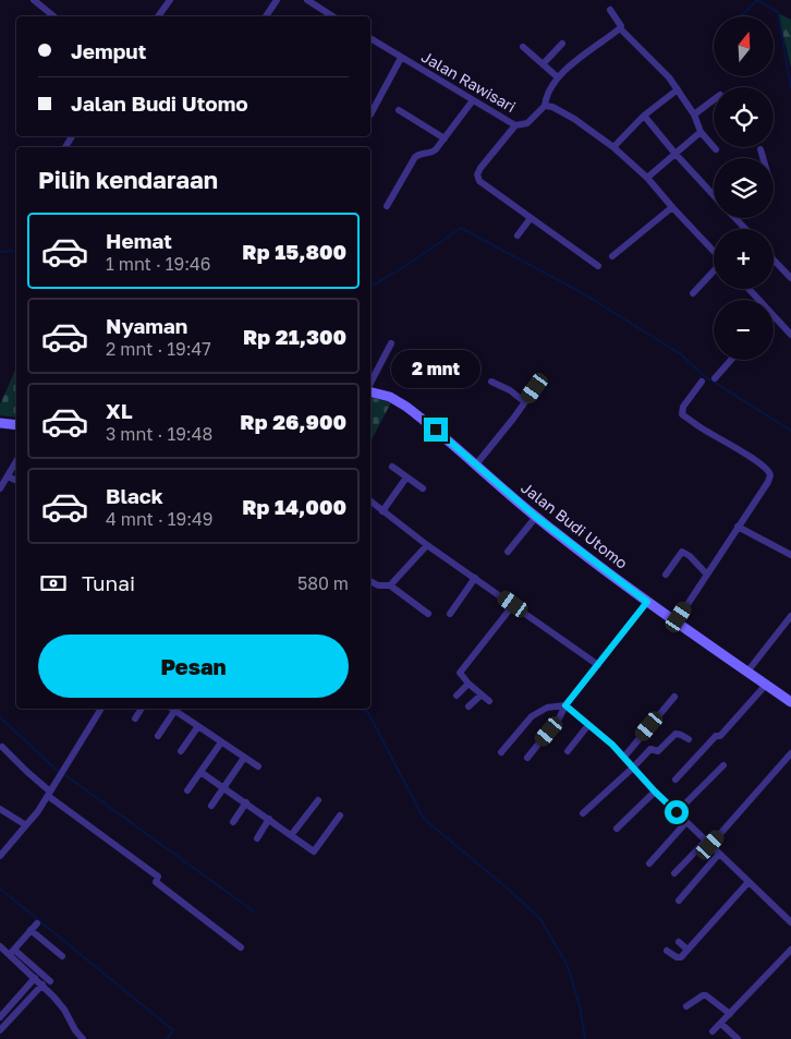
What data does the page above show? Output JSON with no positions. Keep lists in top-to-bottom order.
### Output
{
  "streets": {
    "street": ["Jalan Rawisari", "Jalan Budi Utomo"]
  },
  "north": "top",
  "page": {
    "map_buttons": ["+", "−"],
    "banner": ["Jemput", "Jalan Budi Utomo"],
    "heading": "Pilih kendaraan",
    "list": [
      {
        "name": "Hemat",
        "note": "1 mnt · 19:46",
        "value": "Rp 15,800"
      },
      {
        "name": "Nyaman",
        "note": "2 mnt · 19:47",
        "value": "Rp 21,300"
      },
      {
        "name": "XL",
        "note": "3 mnt · 19:48",
        "value": "Rp 26,900"
      },
      {
        "name": "Black",
        "note": "4 mnt · 19:49",
        "value": "Rp 14,000"
      }
    ],
    "bubble": "2 mnt",
    "pay": ["Tunai", "580 m"],
    "buttons": "Pesan"
  }
}
